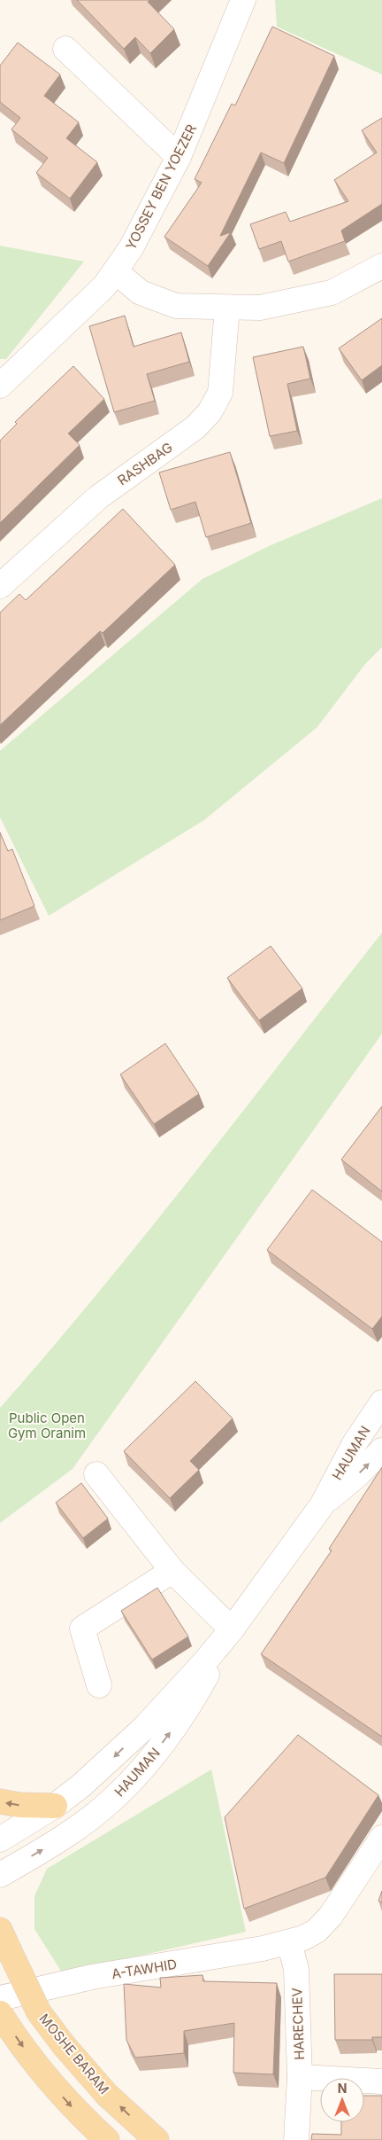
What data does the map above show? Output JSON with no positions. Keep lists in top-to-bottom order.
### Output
{
  "streets": {
    "main road": ["MOSHE BARAM"],
    "street": [
      "YOSSEY BEN YOEZER",
      "RASHBAG",
      "HAUMAN",
      "A-TAWHID",
      "HARECHEV"
    ]
  },
  "crossings": [
    ["A-TAWHID", "HARECHEV"]
  ],
  "parks": ["Public Open Gym Oranim"],
  "north": "top"
}
